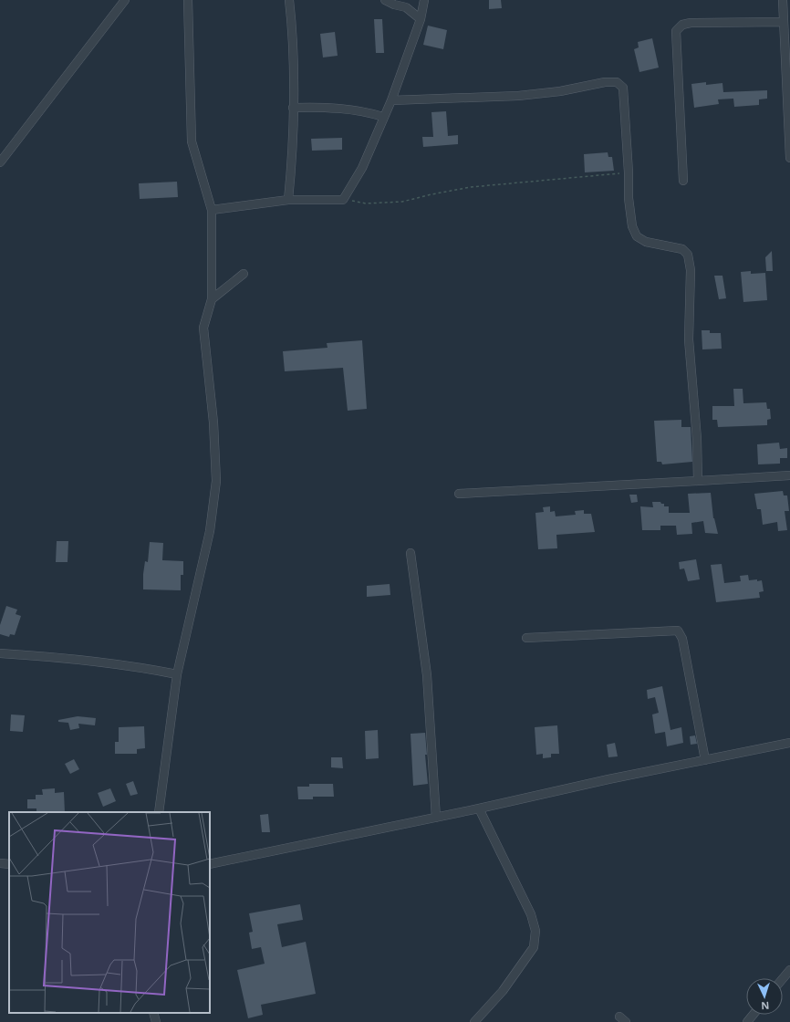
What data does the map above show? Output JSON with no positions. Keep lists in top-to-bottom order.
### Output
{
  "north": "bottom"
}
